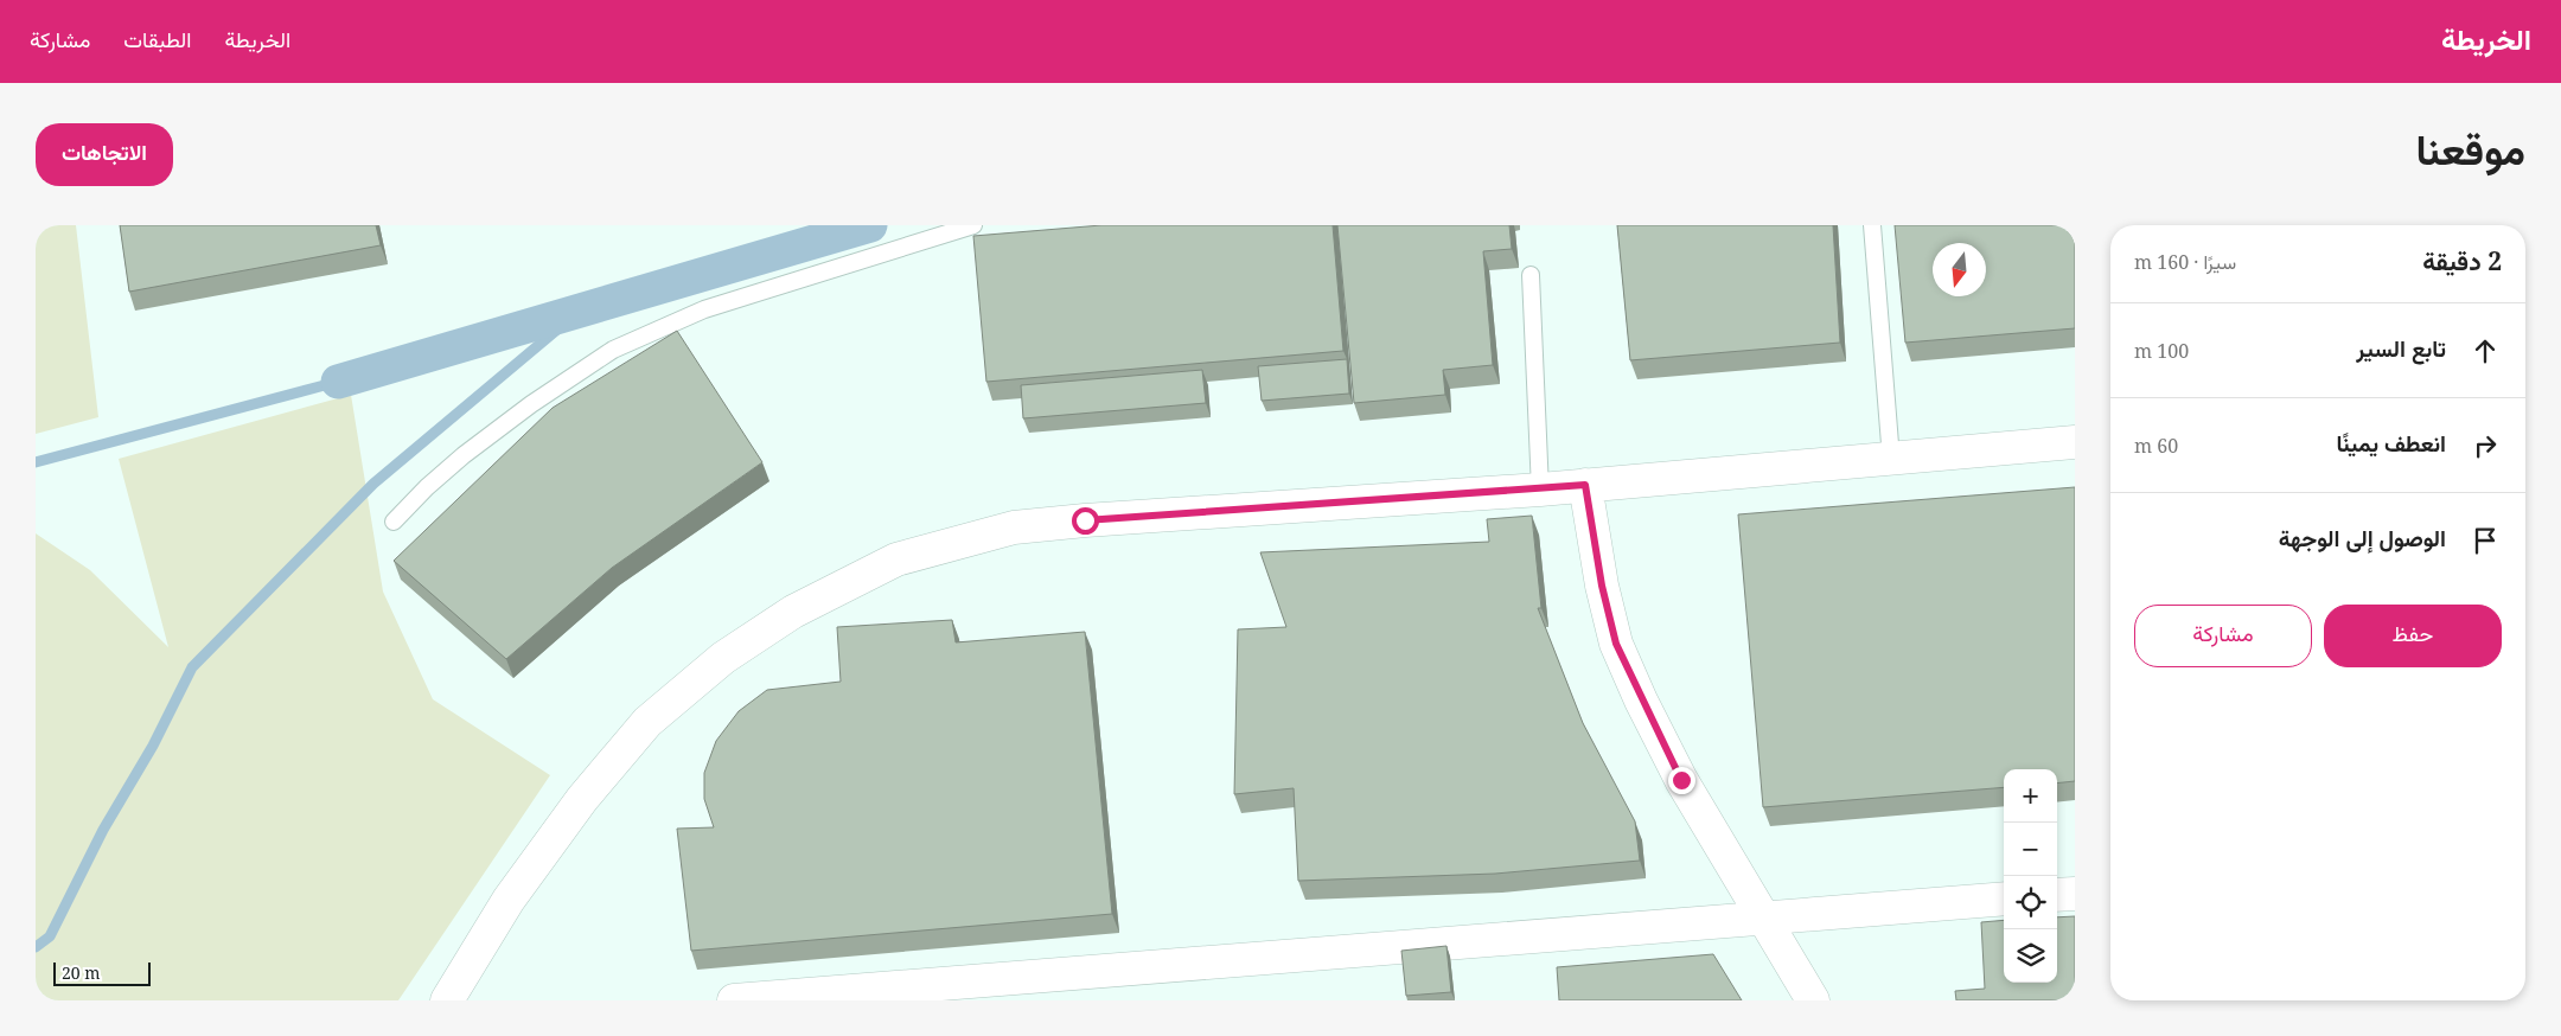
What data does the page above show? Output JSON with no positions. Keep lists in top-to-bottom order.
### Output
{
  "scale_bar": "20 m",
  "north": "bottom",
  "page": {
    "header": "الخريطة",
    "nav": ["الخريطة", "الطبقات", "مشاركة"],
    "title": "موقعنا",
    "buttons": [
      "الاتجاهات",
      ["حفظ", "مشاركة"]
    ],
    "heading": ["2 دقيقة", "سيرًا · 160 m"],
    "list": [
      ["تابع السير", "100 m"],
      ["انعطف يمينًا", "60 m"],
      "الوصول إلى الوجهة"
    ],
    "map_buttons": ["+", "−"],
    "scale": "20 m"
  }
}
